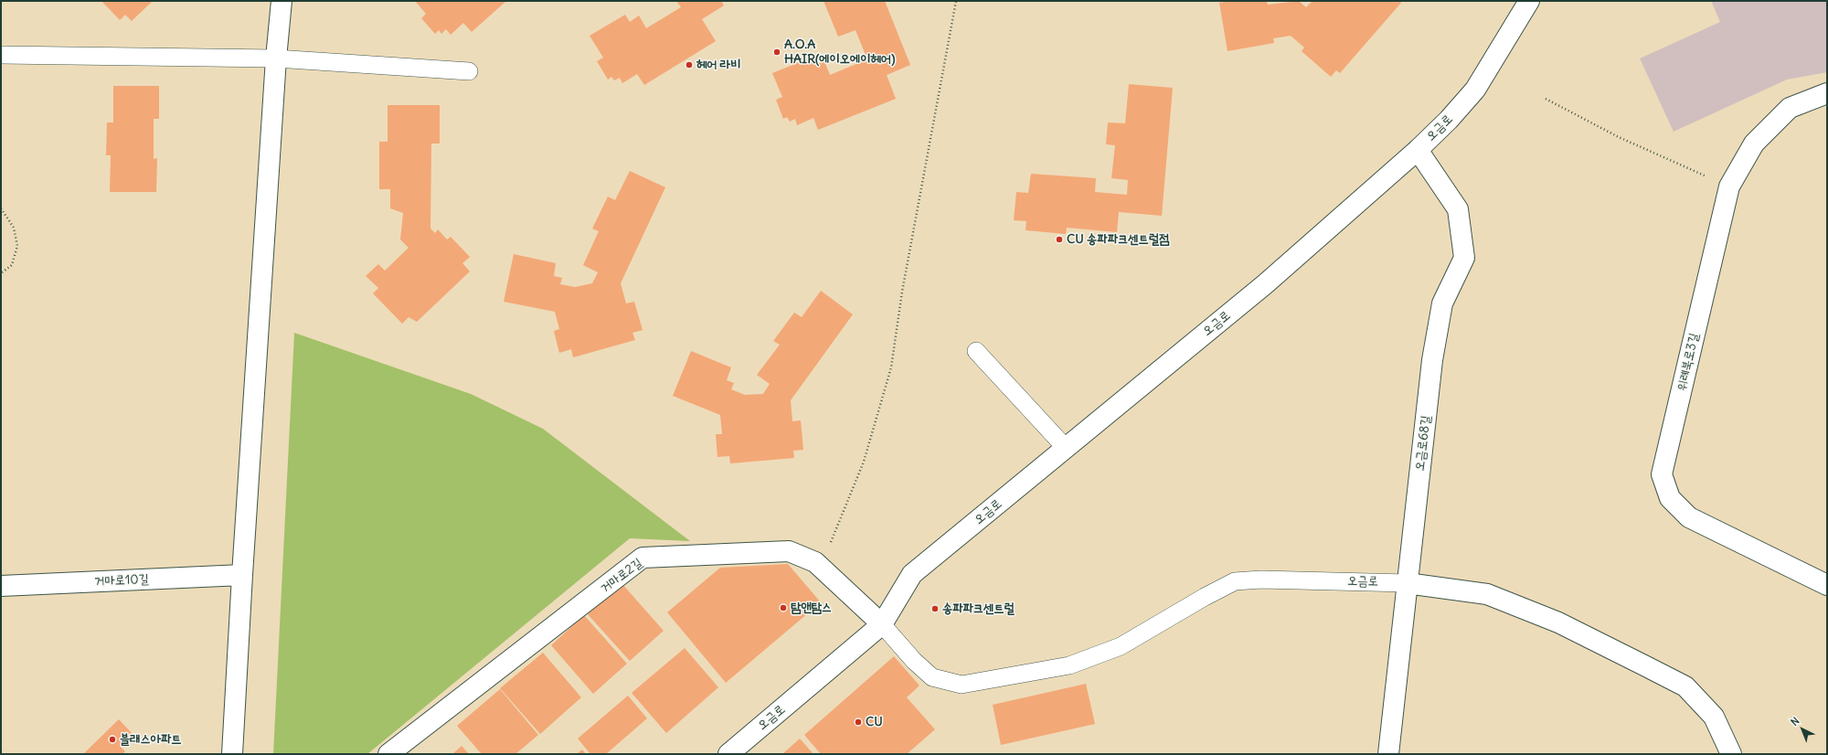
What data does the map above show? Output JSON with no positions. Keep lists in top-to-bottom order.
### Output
{
  "streets": {
    "street": [
      "오금로",
      "위례북로3길",
      "오금로68길",
      "거마로2길",
      "거마로10길"
    ]
  },
  "crossings": [
    ["오금로", "오금로68길"],
    ["오금로", "거마로2길"]
  ],
  "places": [
    "A.O.A HAIR(에이오에이헤어)",
    "헤어 라비",
    "CU 송파파크센트럴점",
    "탐앤탐스",
    "송파파크센트럴",
    "CU",
    "블래스아파트"
  ],
  "north": "top left"
}
